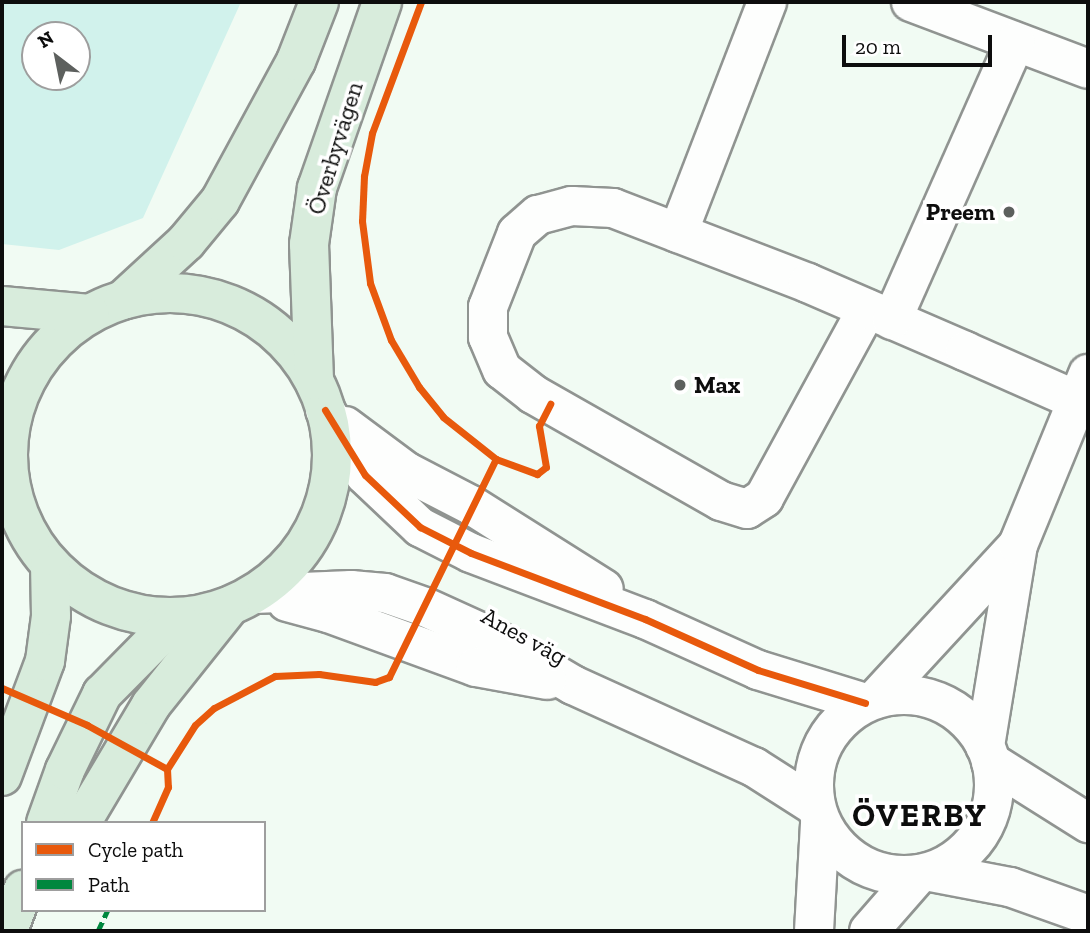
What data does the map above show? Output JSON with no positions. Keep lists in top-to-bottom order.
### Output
{
  "streets": {
    "main road": ["Överbyvägen"],
    "street": ["Anes väg"]
  },
  "crossings": [
    ["Överbyvägen", "Anes väg"]
  ],
  "districts": ["ÖVERBY"],
  "places": ["Preem", "Max"],
  "legend": ["Cycle path", "Path"],
  "scale_bar": "20 m",
  "north": "top left"
}
